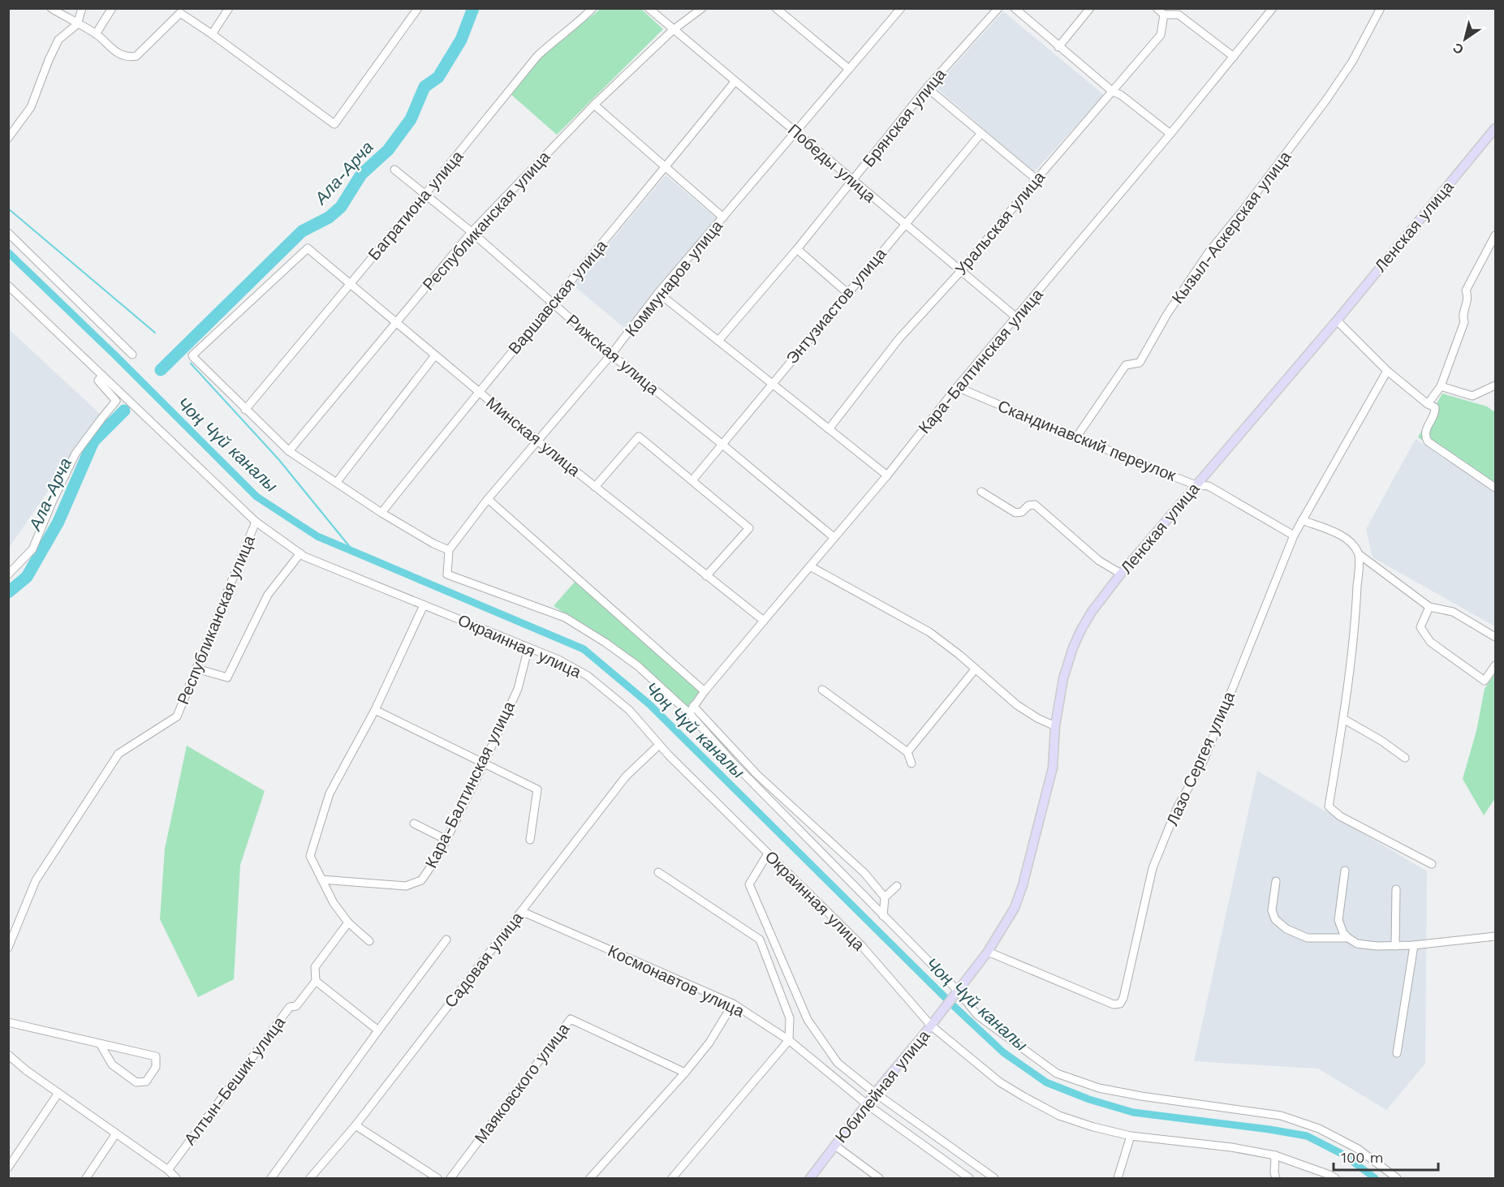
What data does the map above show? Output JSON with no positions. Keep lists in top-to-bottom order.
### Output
{
  "streets": {
    "main road": ["Ленская улица", "Юбилейная улица"],
    "street": [
      "Брянская улица",
      "Победы улица",
      "Багратиона улица",
      "Республиканская улица",
      "Уральская улица",
      "Кызыл-Аскерская улица",
      "Коммунаров улица",
      "Варшавская улица",
      "Энтузиастов улица",
      "Рижская улица",
      "Кара-Балтинская улица",
      "Минская улица",
      "Скандинавский переулок",
      "Окраинная улица",
      "Лазо Сергея улица",
      "Садовая улица",
      "Космонавтов улица",
      "Алтын-Бешик улица",
      "Маяковского улица"
    ]
  },
  "crossings": [
    ["Брянская улица", "Победы улица"],
    ["Победы улица", "Республиканская улица"],
    ["Победы улица", "Уральская улица"],
    ["Победы улица", "Коммунаров улица"],
    ["Победы улица", "Варшавская улица"],
    ["Победы улица", "Энтузиастов улица"],
    ["Победы улица", "Кара-Балтинская улица"],
    ["Багратиона улица", "Рижская улица"],
    ["Багратиона улица", "Минская улица"],
    ["Республиканская улица", "Рижская улица"],
    ["Республиканская улица", "Минская улица"],
    ["Республиканская улица", "Окраинная улица"],
    ["Ленская улица", "Скандинавский переулок"],
    ["Ленская улица", "Лазо Сергея улица"],
    ["Ленская улица", "Юбилейная улица"],
    ["Кызыл-Аскерская улица", "Скандинавский переулок"],
    ["Коммунаров улица", "Рижская улица"],
    ["Коммунаров улица", "Минская улица"],
    ["Варшавская улица", "Рижская улица"],
    ["Варшавская улица", "Минская улица"],
    ["Энтузиастов улица", "Рижская улица"],
    ["Рижская улица", "Кара-Балтинская улица"],
    ["Кара-Балтинская улица", "Минская улица"],
    ["Кара-Балтинская улица", "Скандинавский переулок"],
    ["Кара-Балтинская улица", "Окраинная улица"],
    ["Скандинавский переулок", "Лазо Сергея улица"],
    ["Окраинная улица", "Садовая улица"],
    ["Окраинная улица", "Юбилейная улица"],
    ["Садовая улица", "Космонавтов улица"],
    ["Космонавтов улица", "Юбилейная улица"]
  ],
  "water": ["Ала-Арча", "Чоң Чүй каналы"],
  "scale_bar": "100 m",
  "north": "bottom left"
}
